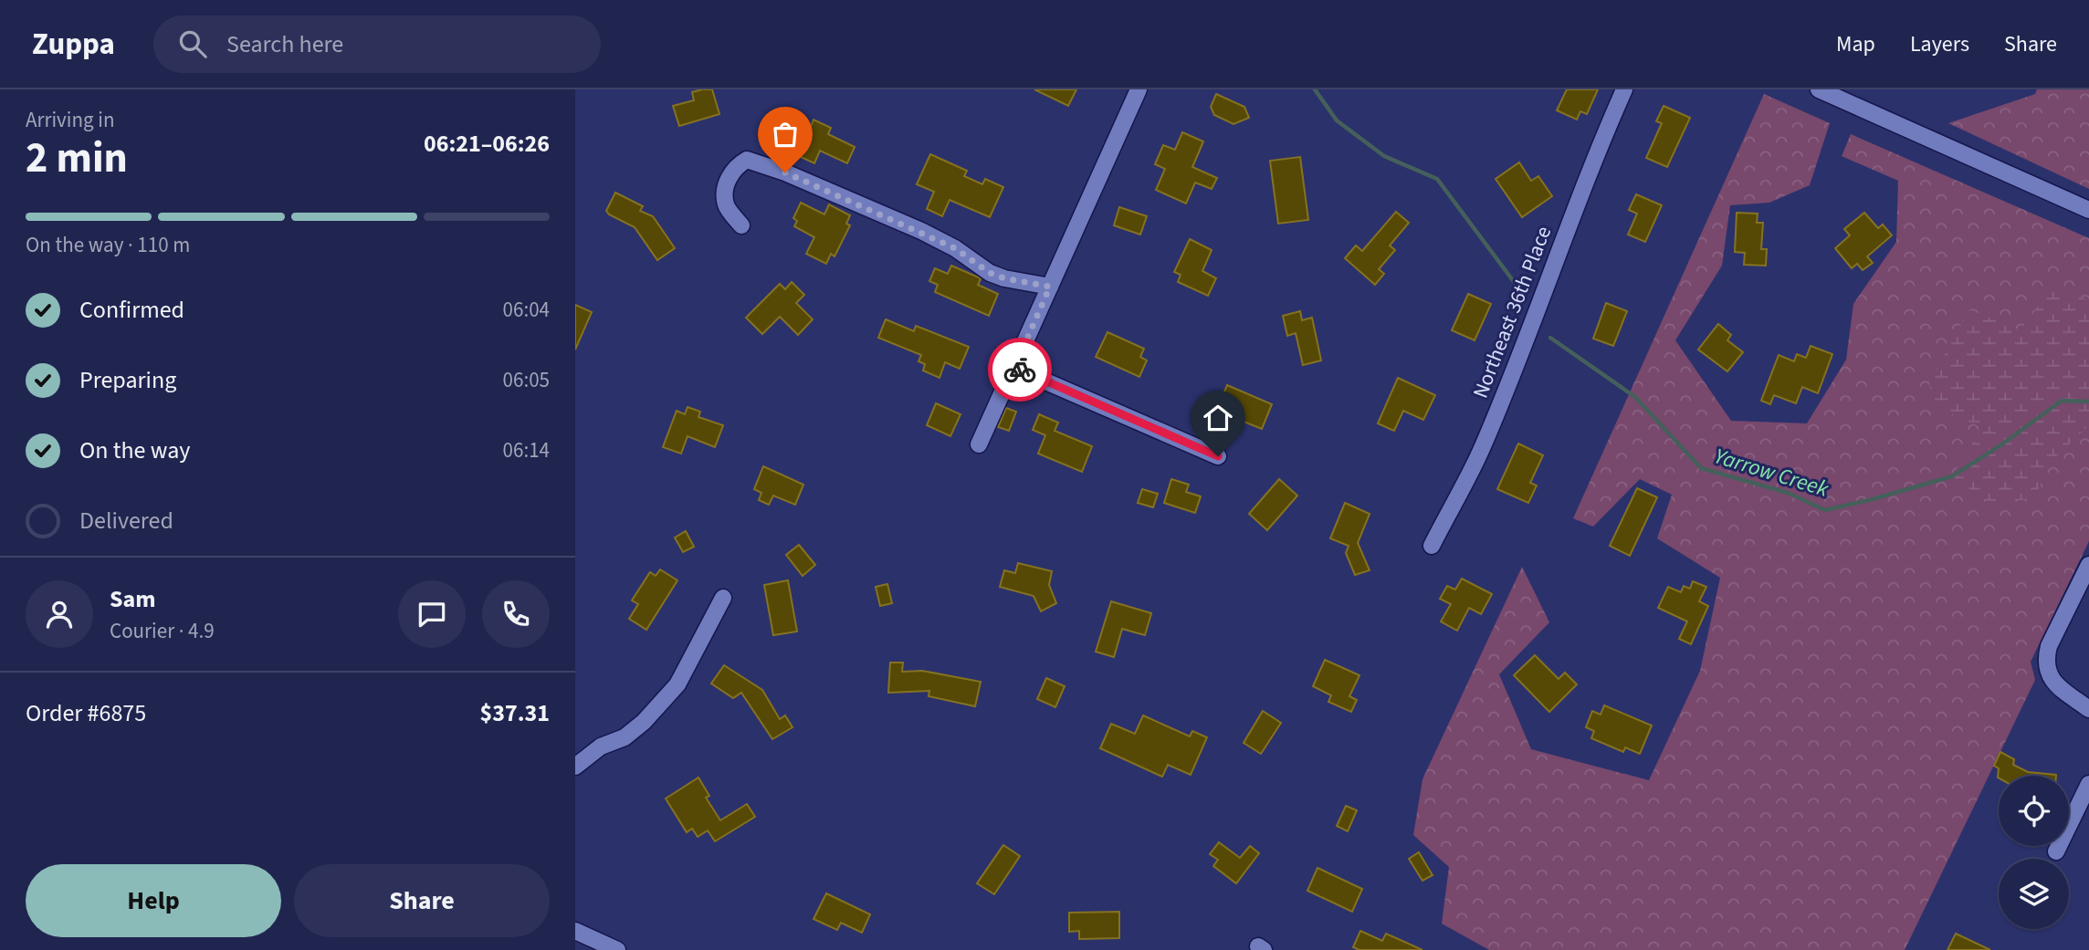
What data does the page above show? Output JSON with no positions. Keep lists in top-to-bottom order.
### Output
{
  "streets": {
    "street": ["Northeast 36th Place"]
  },
  "water": ["Yarrow Creek"],
  "page": {
    "header": "Zuppa",
    "search": "Search here",
    "nav": ["Map", "Layers", "Share"],
    "heading": ["2 min", "Arriving in", "06:21–06:26"],
    "panel": [
      "Sam",
      "Courier · 4.9",
      "Order #6875",
      "$37.31"
    ],
    "bar": "On the way · 110 m",
    "list": [
      ["Confirmed", "06:04"],
      ["Preparing", "06:05"],
      ["On the way", "06:14"],
      "Delivered"
    ],
    "buttons": ["Help", "Share"]
  }
}
